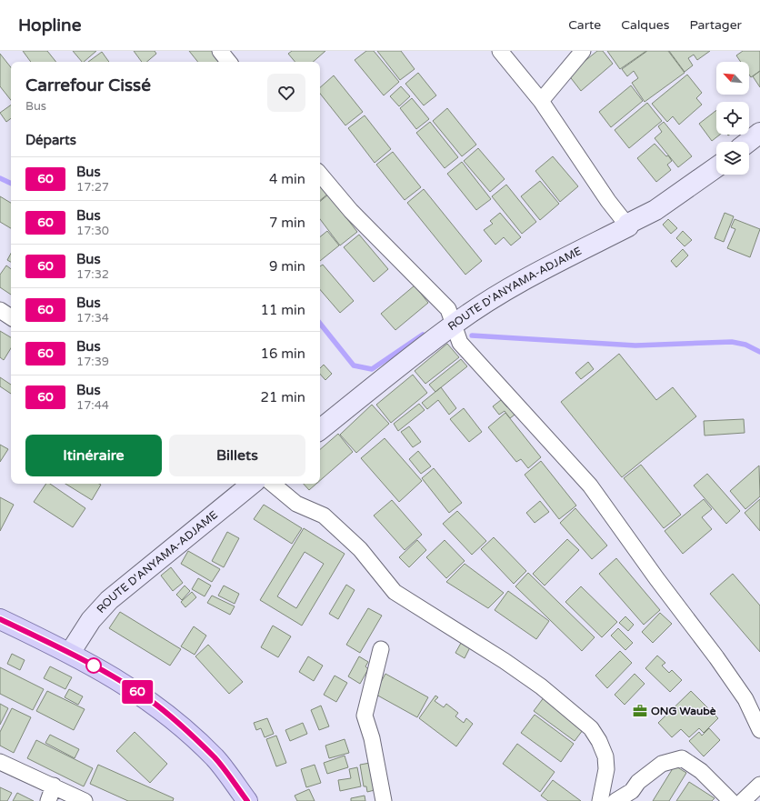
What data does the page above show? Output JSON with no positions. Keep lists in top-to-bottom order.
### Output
{
  "streets": {
    "street": ["ROUTE D'ANYAMA-ADJAME"]
  },
  "places": {
    "office": ["ONG Waubè"]
  },
  "lines": ["bus line 60"],
  "north": "top left",
  "page": {
    "header": "Hopline",
    "nav": ["Carte", "Calques", "Partager"],
    "on_map": "60",
    "heading": [
      ["Carrefour Cissé", "Bus"],
      "Départs"
    ],
    "list": [
      {
        "mark": "60",
        "name": "Bus",
        "note": "17:27",
        "value": "4 min"
      },
      {
        "mark": "60",
        "name": "Bus",
        "note": "17:30",
        "value": "7 min"
      },
      {
        "mark": "60",
        "name": "Bus",
        "note": "17:32",
        "value": "9 min"
      },
      {
        "mark": "60",
        "name": "Bus",
        "note": "17:34",
        "value": "11 min"
      },
      {
        "mark": "60",
        "name": "Bus",
        "note": "17:39",
        "value": "16 min"
      },
      {
        "mark": "60",
        "name": "Bus",
        "note": "17:44",
        "value": "21 min"
      }
    ],
    "buttons": ["Itinéraire", "Billets"]
  }
}
